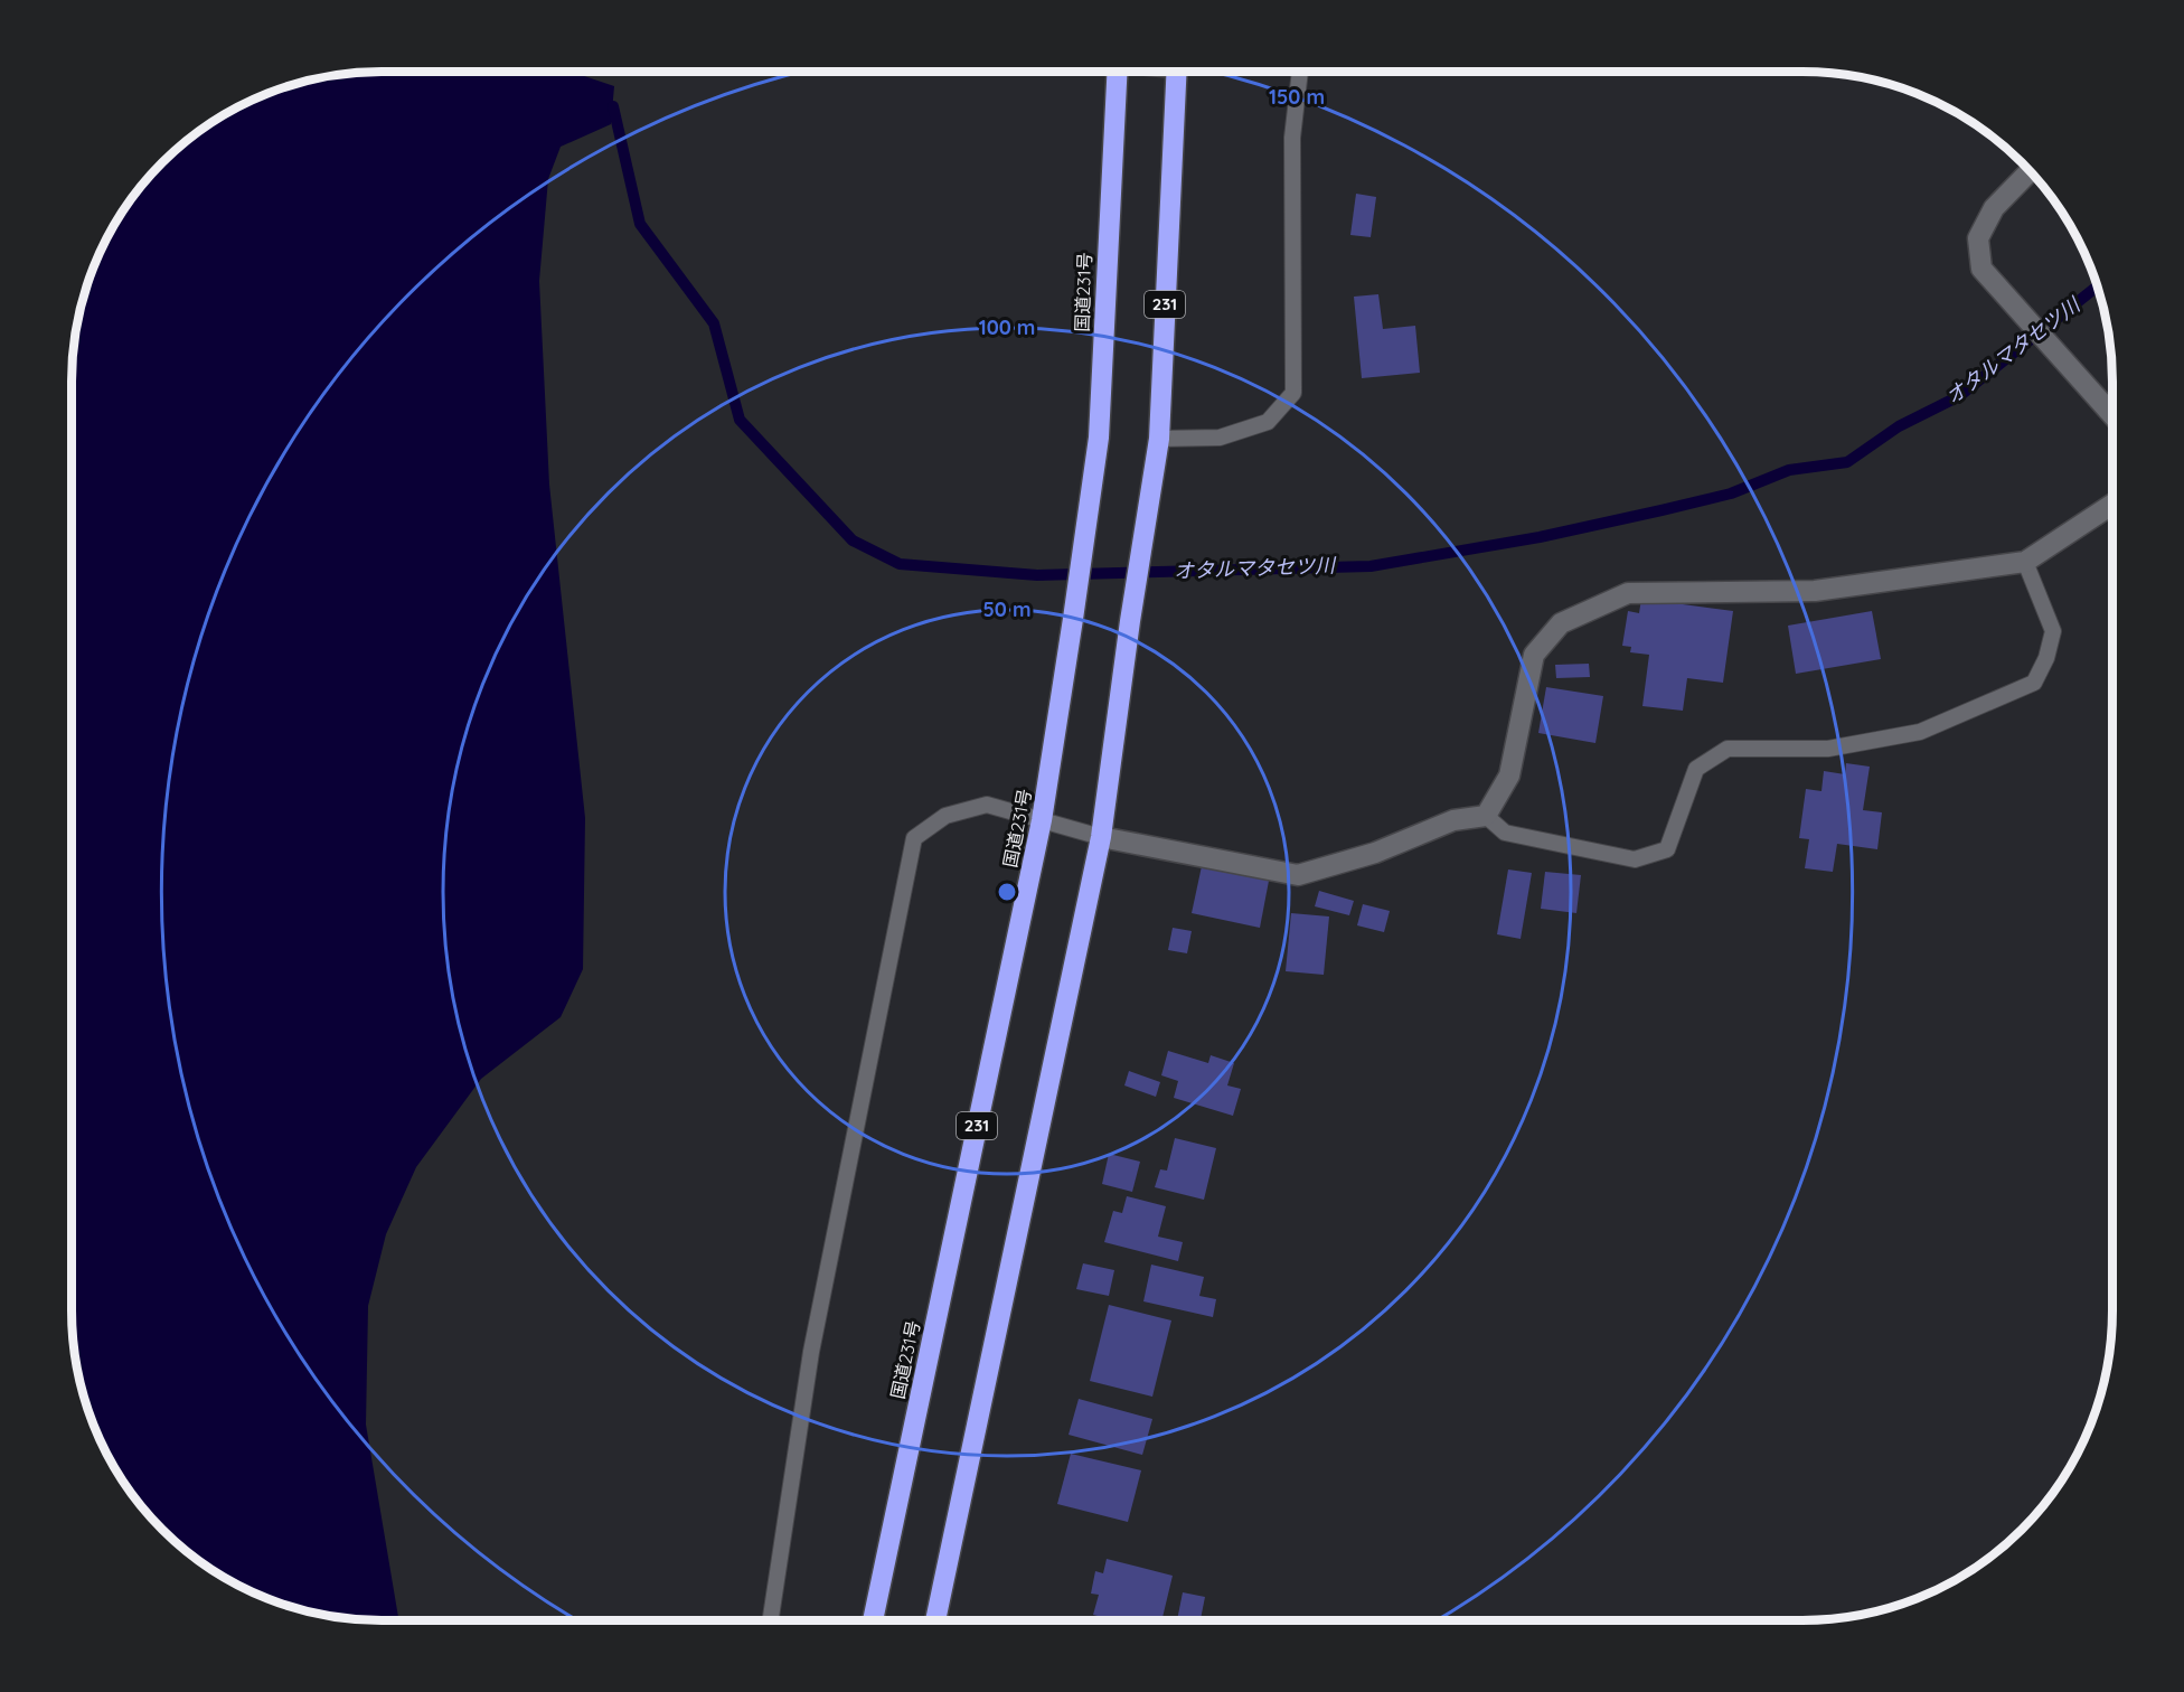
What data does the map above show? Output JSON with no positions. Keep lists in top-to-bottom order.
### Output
{
  "streets": {
    "highway": ["国道231号", "231"]
  },
  "water": ["オタルマタセツ川"],
  "rings": ["150 m", "100 m", "50 m"]
}
